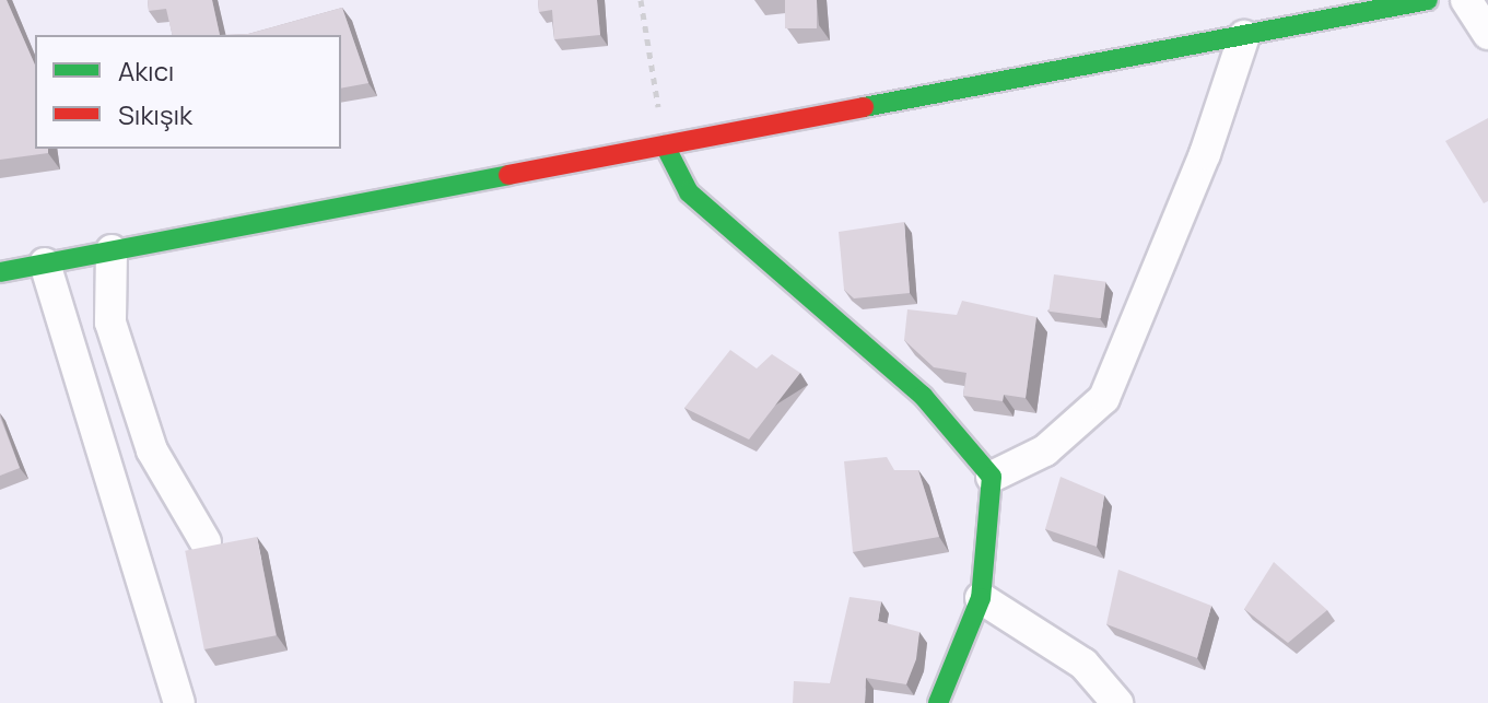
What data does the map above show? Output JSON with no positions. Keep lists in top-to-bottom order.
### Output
{
  "legend": ["Akıcı", "Sıkışık"]
}
